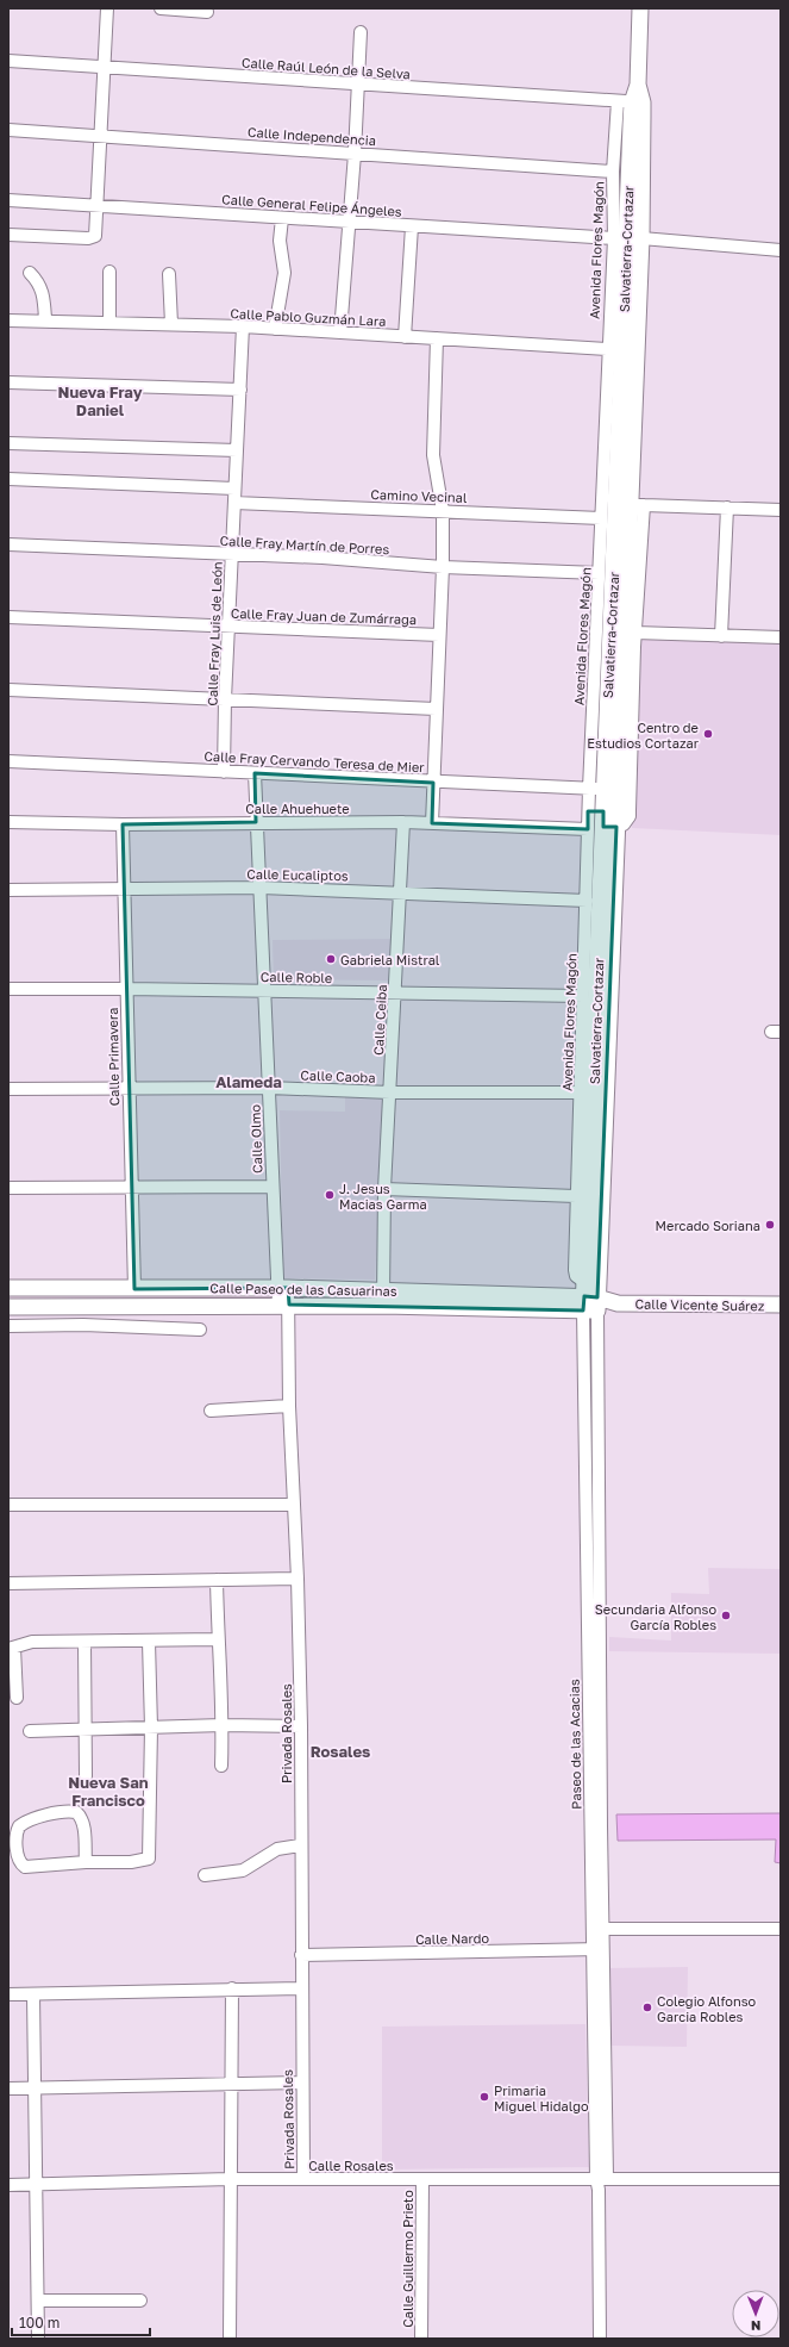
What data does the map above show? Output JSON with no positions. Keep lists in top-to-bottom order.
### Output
{
  "streets": {
    "main road": ["Salvatierra-Cortazar", "Calle Paseo de las Casuarinas", "Calle Vicente Suárez"],
    "street": [
      "Calle Raúl León de la Selva",
      "Calle Independencia",
      "Calle General Felipe Ángeles",
      "Avenida Flores Magón",
      "Calle Pablo Guzmán Lara",
      "Camino Vecinal",
      "Calle Fray Martín de Porres",
      "Calle Fray Juan de Zumárraga",
      "Calle Fray Luis de León",
      "Calle Fray Cervando Teresa de Mier",
      "Calle Ahuehuete",
      "Calle Eucaliptos",
      "Calle Roble",
      "Calle Ceiba",
      "Calle Primavera",
      "Calle Caoba",
      "Calle Olmo",
      "Privada Rosales",
      "Paseo de las Acacias",
      "Calle Nardo",
      "Calle Rosales",
      "Calle Guillermo Prieto"
    ]
  },
  "crossings": [
    ["Calle Raúl León de la Selva", "Salvatierra-Cortazar"],
    ["Calle Raúl León de la Selva", "Avenida Flores Magón"],
    ["Calle Independencia", "Avenida Flores Magón"],
    ["Calle General Felipe Ángeles", "Avenida Flores Magón"],
    ["Salvatierra-Cortazar", "Avenida Flores Magón"],
    ["Salvatierra-Cortazar", "Calle Fray Cervando Teresa de Mier"],
    ["Salvatierra-Cortazar", "Calle Paseo de las Casuarinas"],
    ["Salvatierra-Cortazar", "Calle Vicente Suárez"],
    ["Salvatierra-Cortazar", "Paseo de las Acacias"],
    ["Avenida Flores Magón", "Calle Pablo Guzmán Lara"],
    ["Avenida Flores Magón", "Camino Vecinal"],
    ["Avenida Flores Magón", "Calle Fray Martín de Porres"],
    ["Avenida Flores Magón", "Calle Fray Cervando Teresa de Mier"],
    ["Avenida Flores Magón", "Calle Ahuehuete"],
    ["Avenida Flores Magón", "Calle Eucaliptos"],
    ["Avenida Flores Magón", "Calle Roble"],
    ["Avenida Flores Magón", "Calle Caoba"],
    ["Avenida Flores Magón", "Calle Paseo de las Casuarinas"],
    ["Avenida Flores Magón", "Calle Vicente Suárez"],
    ["Avenida Flores Magón", "Paseo de las Acacias"],
    ["Calle Pablo Guzmán Lara", "Calle Fray Luis de León"],
    ["Camino Vecinal", "Calle Fray Luis de León"],
    ["Calle Fray Martín de Porres", "Calle Fray Luis de León"],
    ["Calle Fray Juan de Zumárraga", "Calle Fray Luis de León"],
    ["Calle Fray Luis de León", "Calle Fray Cervando Teresa de Mier"],
    ["Calle Fray Cervando Teresa de Mier", "Calle Olmo"],
    ["Calle Ahuehuete", "Calle Ceiba"],
    ["Calle Ahuehuete", "Calle Primavera"],
    ["Calle Ahuehuete", "Calle Olmo"],
    ["Calle Eucaliptos", "Calle Ceiba"],
    ["Calle Eucaliptos", "Calle Primavera"],
    ["Calle Eucaliptos", "Calle Olmo"],
    ["Calle Roble", "Calle Ceiba"],
    ["Calle Roble", "Calle Primavera"],
    ["Calle Roble", "Calle Olmo"],
    ["Calle Ceiba", "Calle Caoba"],
    ["Calle Ceiba", "Calle Paseo de las Casuarinas"],
    ["Calle Primavera", "Calle Caoba"],
    ["Calle Primavera", "Calle Paseo de las Casuarinas"],
    ["Calle Caoba", "Calle Olmo"],
    ["Calle Olmo", "Calle Paseo de las Casuarinas"],
    ["Calle Olmo", "Privada Rosales"],
    ["Calle Paseo de las Casuarinas", "Calle Vicente Suárez"],
    ["Calle Paseo de las Casuarinas", "Privada Rosales"],
    ["Calle Paseo de las Casuarinas", "Paseo de las Acacias"],
    ["Calle Vicente Suárez", "Paseo de las Acacias"],
    ["Privada Rosales", "Calle Nardo"],
    ["Privada Rosales", "Calle Rosales"],
    ["Paseo de las Acacias", "Calle Nardo"],
    ["Paseo de las Acacias", "Calle Rosales"],
    ["Calle Rosales", "Calle Guillermo Prieto"]
  ],
  "districts": [
    "Nueva Fray Daniel",
    "Alameda",
    "Rosales",
    "Nueva San Francisco"
  ],
  "places": [
    "Centro de Estudios Cortazar",
    "Gabriela Mistral",
    "J. Jesus Macias Garma",
    "Mercado Soriana",
    "Secundaria Alfonso García Robles",
    "Colegio Alfonso Garcia Robles",
    "Primaria Miguel Hidalgo"
  ],
  "scale_bar": "100 m",
  "north": "bottom"
}
